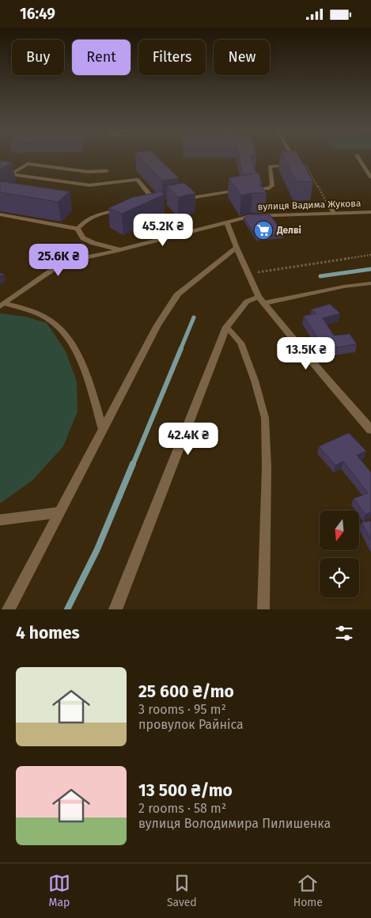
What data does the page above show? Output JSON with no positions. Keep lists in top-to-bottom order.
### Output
{
  "streets": {
    "street": ["вулиця Вадима Жукова"]
  },
  "places": {
    "supermarket": ["Делві"]
  },
  "north": "bottom",
  "page": {
    "status": "16:49",
    "chip": [
      "Buy",
      "Rent",
      "Filters",
      "New"
    ],
    "price": [
      "45.2K ₴",
      "25.6K ₴",
      "13.5K ₴",
      "42.4K ₴"
    ],
    "heading": "4 homes",
    "list": [
      {
        "name": "25 600 ₴/mo",
        "note": "3 rooms · 95 m² · провулок Райніса"
      },
      {
        "name": "13 500 ₴/mo",
        "note": "2 rooms · 58 m² · вулиця Володимира Пилишенка"
      }
    ],
    "tabs": ["Map", "Saved", "Home"]
  }
}
